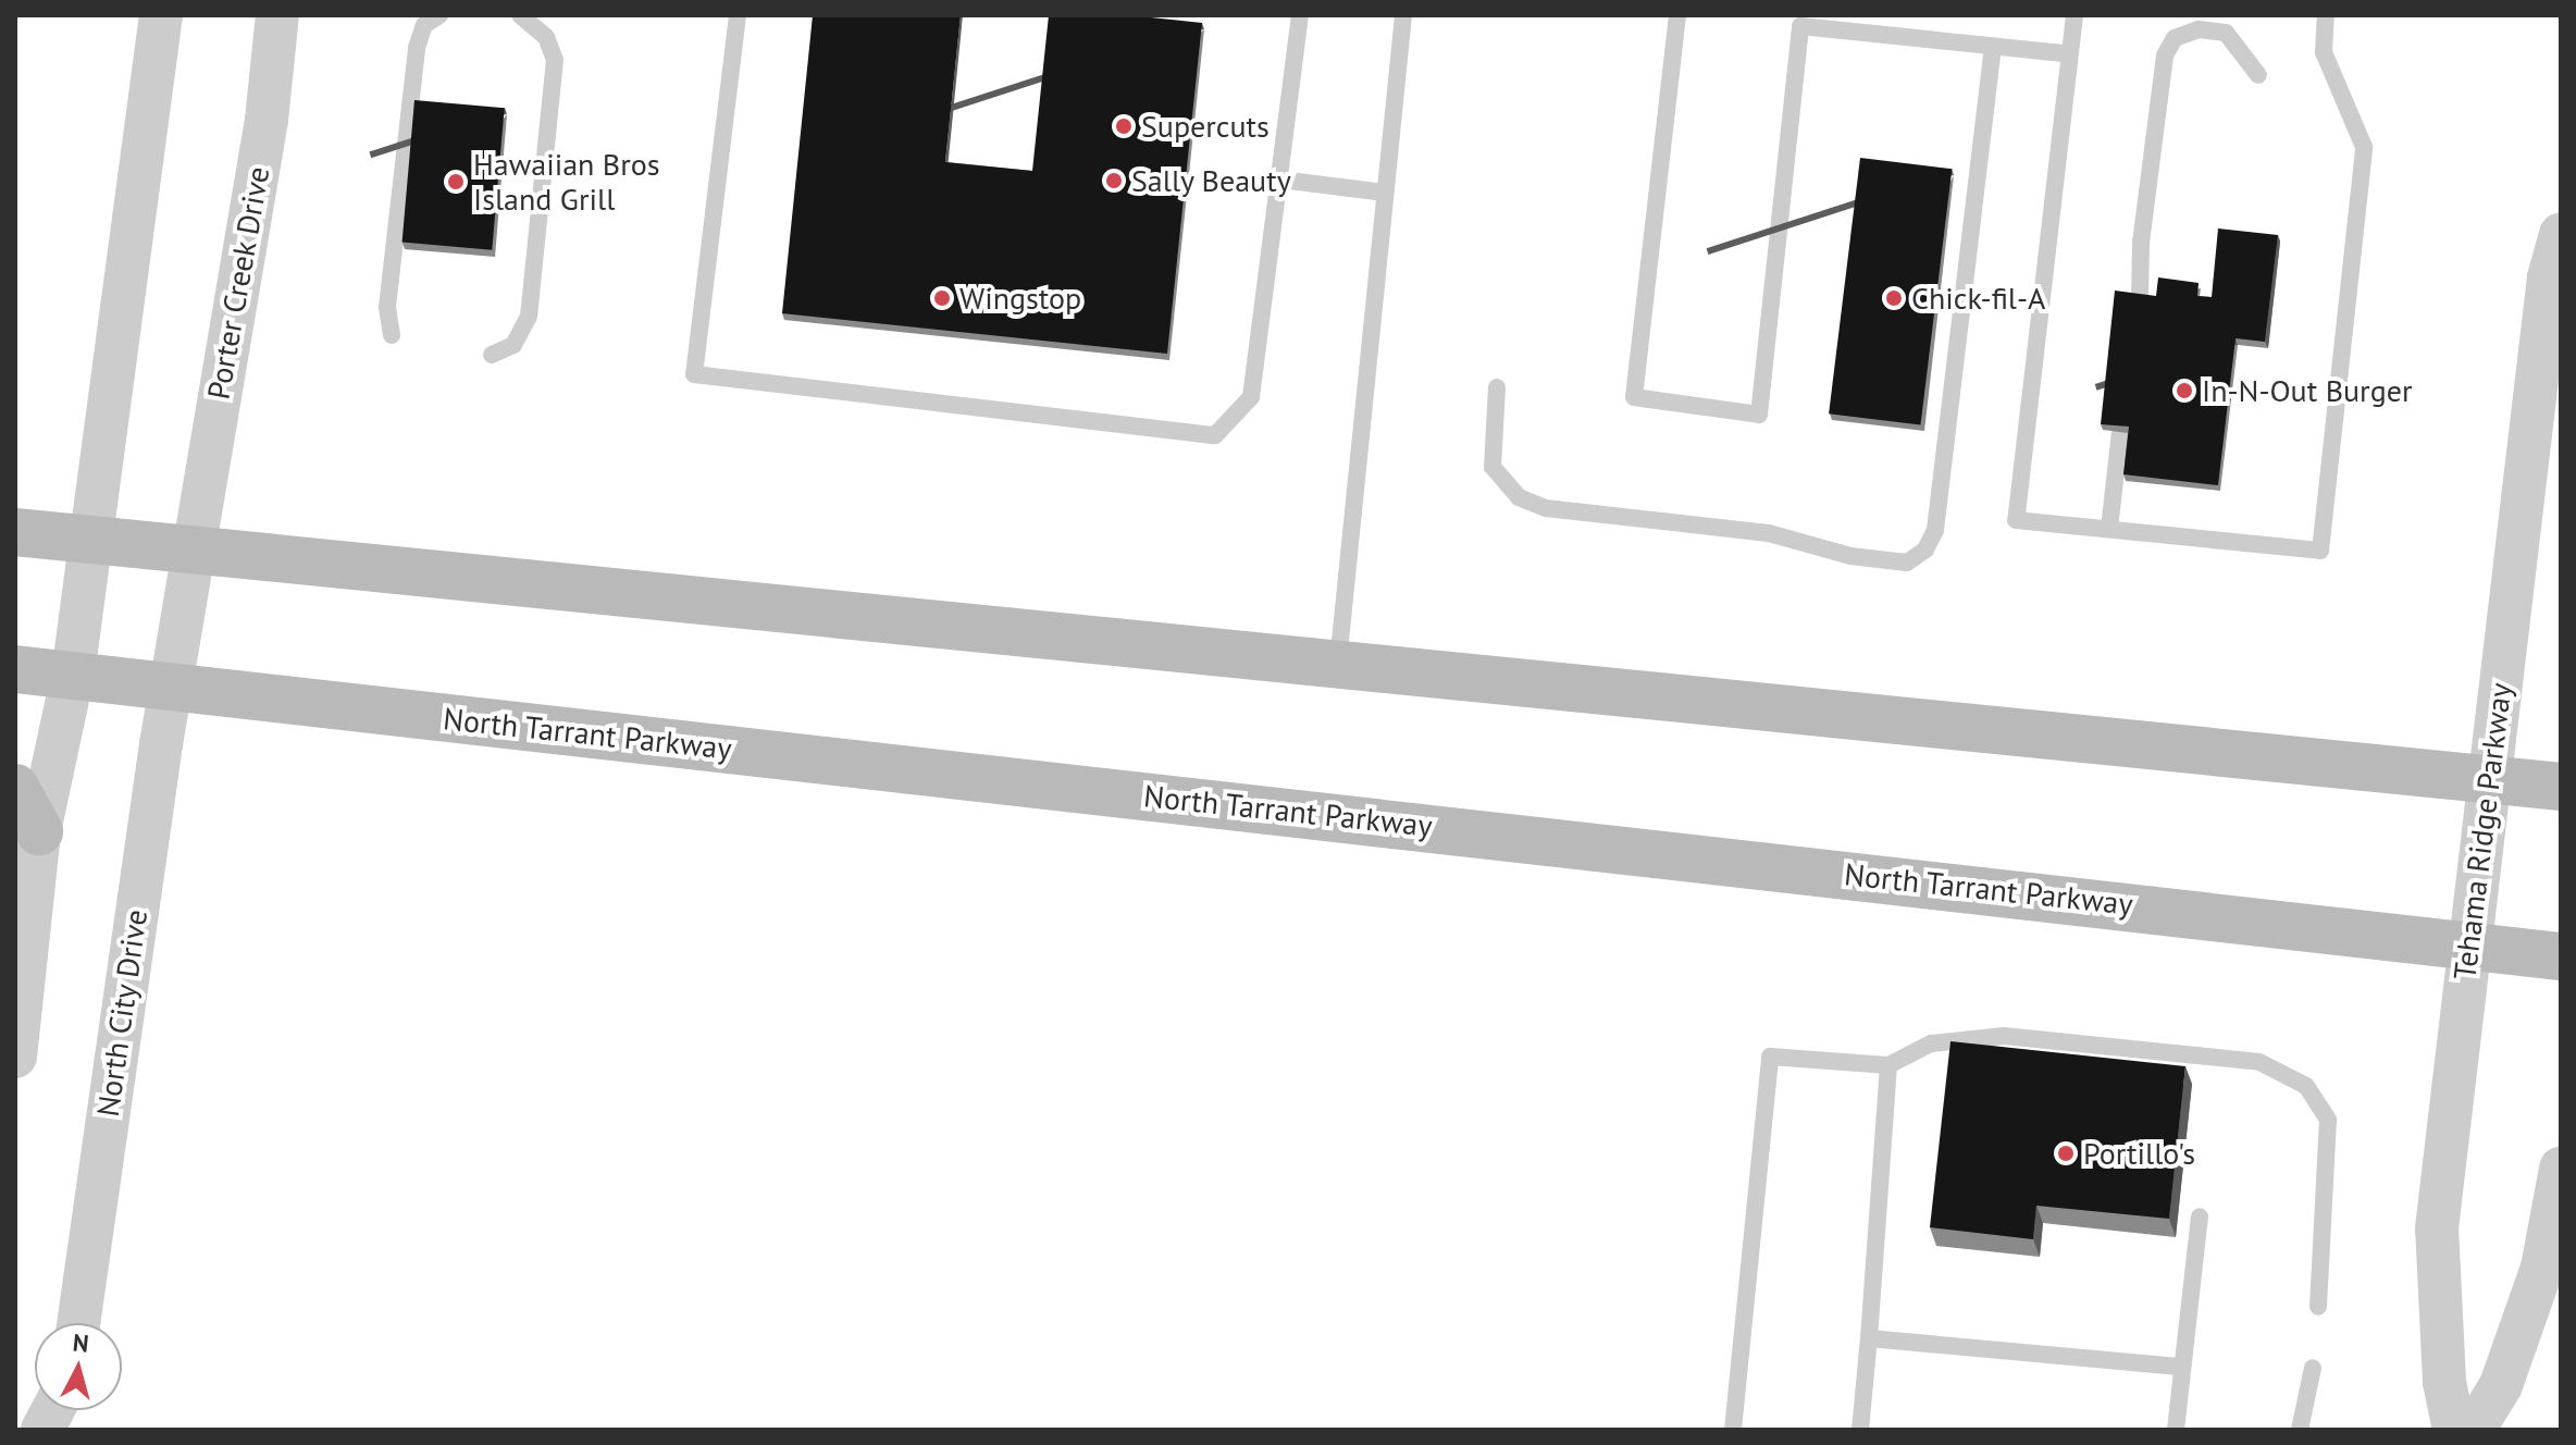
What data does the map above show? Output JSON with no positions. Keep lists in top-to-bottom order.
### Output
{
  "streets": {
    "main road": ["North Tarrant Parkway"],
    "street": ["Porter Creek Drive", "Tehama Ridge Parkway", "North City Drive"]
  },
  "crossings": [
    ["Porter Creek Drive", "North Tarrant Parkway"],
    ["Porter Creek Drive", "North City Drive"],
    ["North Tarrant Parkway", "Tehama Ridge Parkway"],
    ["North Tarrant Parkway", "North City Drive"]
  ],
  "places": [
    "Supercuts",
    "Sally Beauty",
    "Hawaiian Bros Island Grill",
    "Wingstop",
    "Chick-fil-A",
    "In-N-Out Burger",
    "Portillo's"
  ],
  "north": "top"
}
